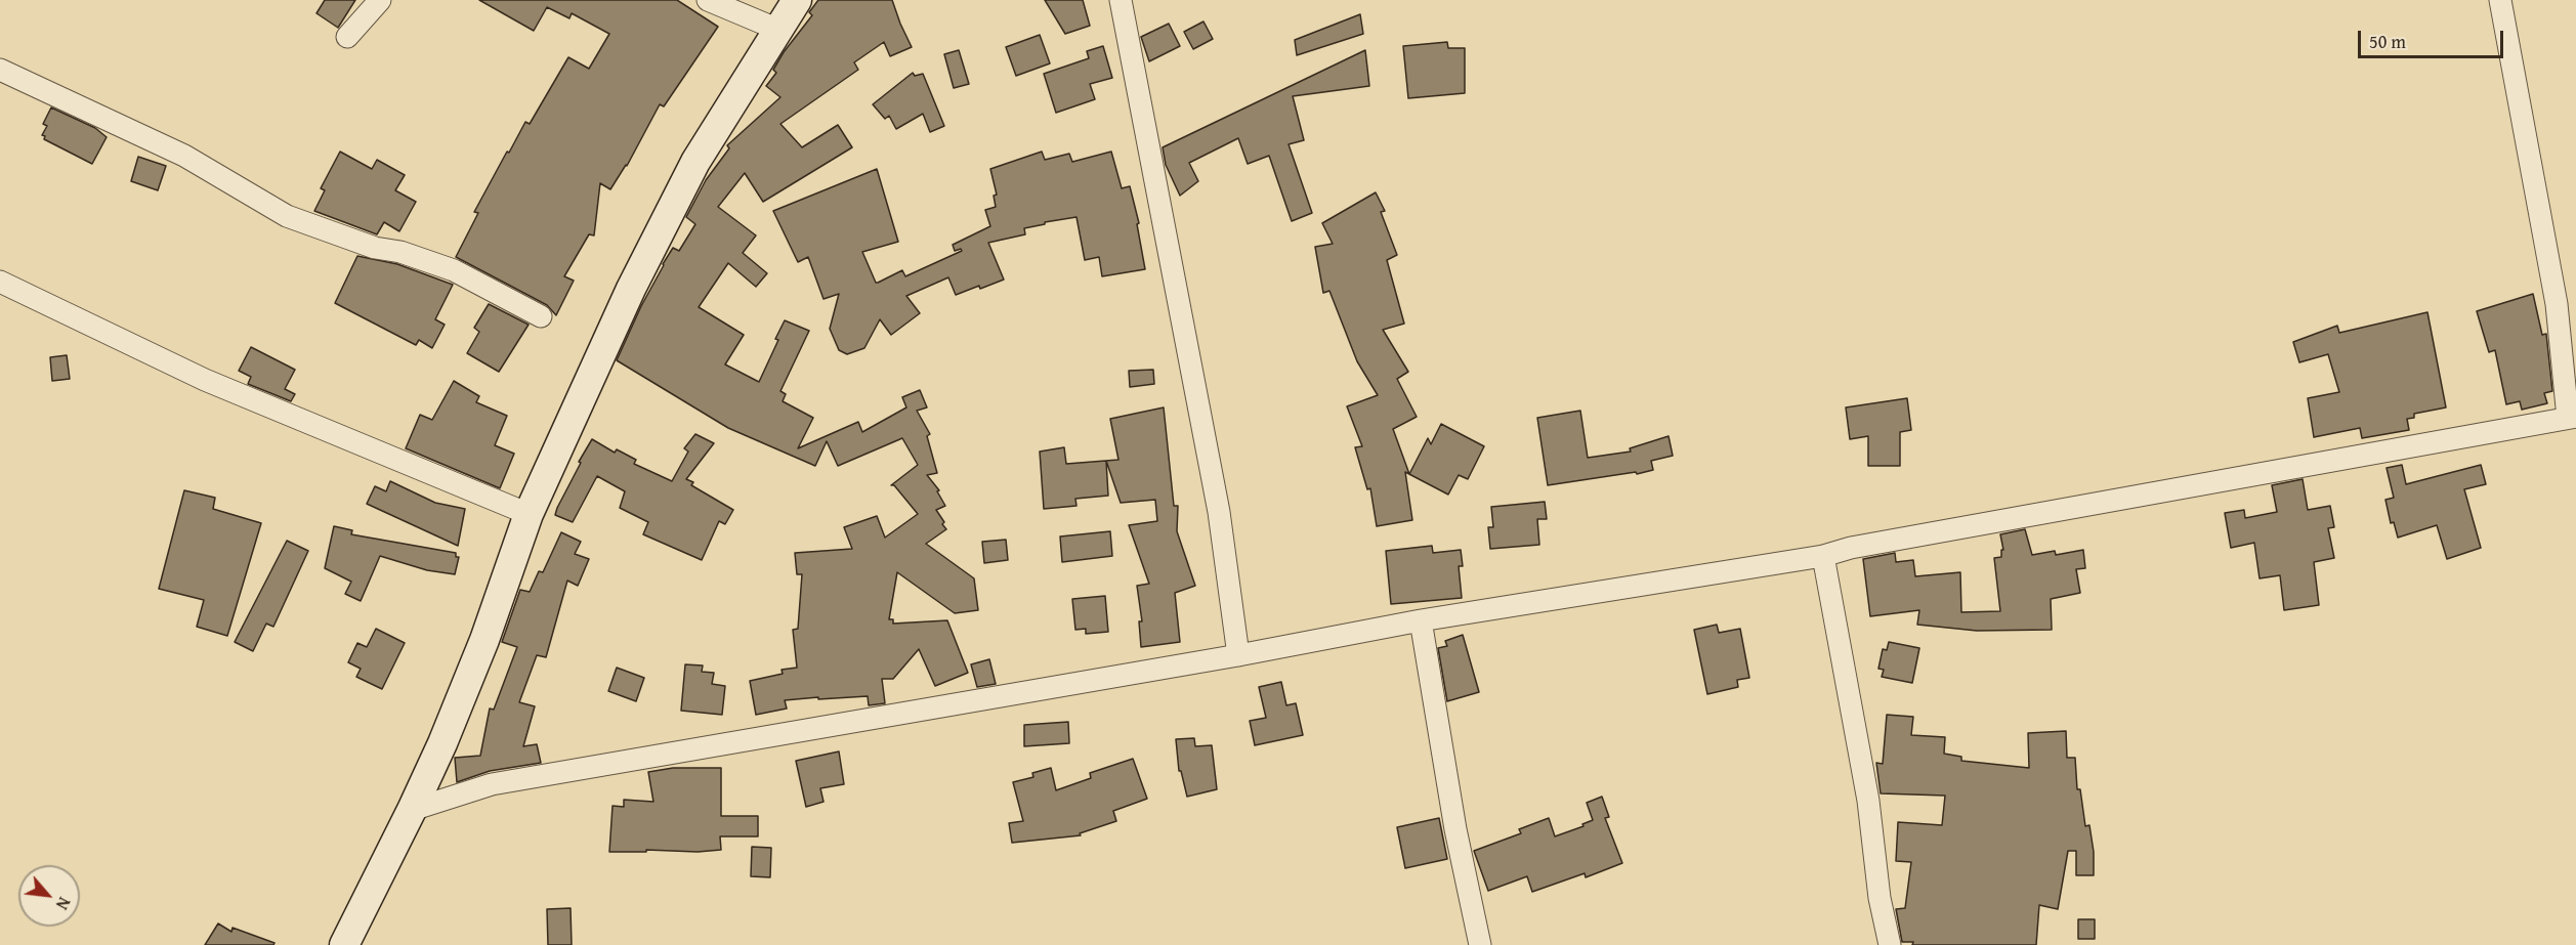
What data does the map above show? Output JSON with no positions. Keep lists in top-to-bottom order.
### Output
{
  "scale_bar": "50 m",
  "north": "bottom right"
}
